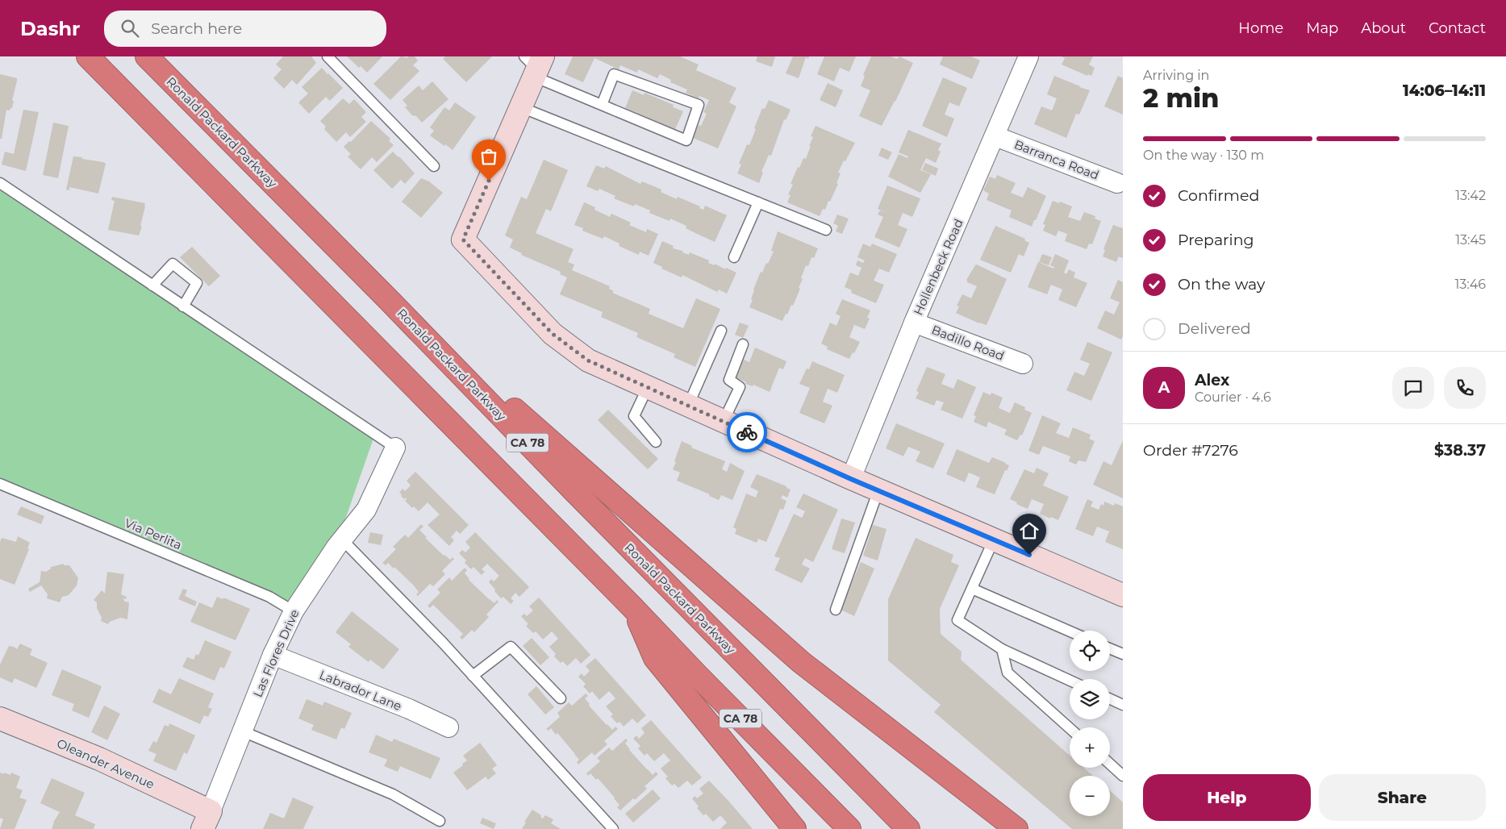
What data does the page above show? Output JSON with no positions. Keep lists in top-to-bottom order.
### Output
{
  "streets": {
    "highway": ["Ronald Packard Parkway", "CA 78"],
    "street": [
      "Barranca Road",
      "Hollenbeck Road",
      "Badillo Road",
      "Las Flores Drive",
      "Labrador Lane",
      "Oleander Avenue"
    ],
    "lane": ["Via Perlita"]
  },
  "crossings": [
    ["Barranca Road", "Hollenbeck Road"],
    ["Hollenbeck Road", "Badillo Road"],
    ["Via Perlita", "Las Flores Drive"],
    ["Las Flores Drive", "Labrador Lane"],
    ["Las Flores Drive", "Oleander Avenue"]
  ],
  "page": {
    "header": "Dashr",
    "search": "Search here",
    "nav": [
      "Home",
      "Map",
      "About",
      "Contact"
    ],
    "heading": ["2 min", "Arriving in", "14:06–14:11"],
    "panel": [
      "Alex",
      "Courier · 4.6",
      "Order #7276",
      "$38.37"
    ],
    "bar": "On the way · 130 m",
    "list": [
      ["Confirmed", "13:42"],
      ["Preparing", "13:45"],
      ["On the way", "13:46"],
      "Delivered"
    ],
    "round": "A",
    "map_buttons": ["+", "−"],
    "buttons": ["Help", "Share"]
  }
}
